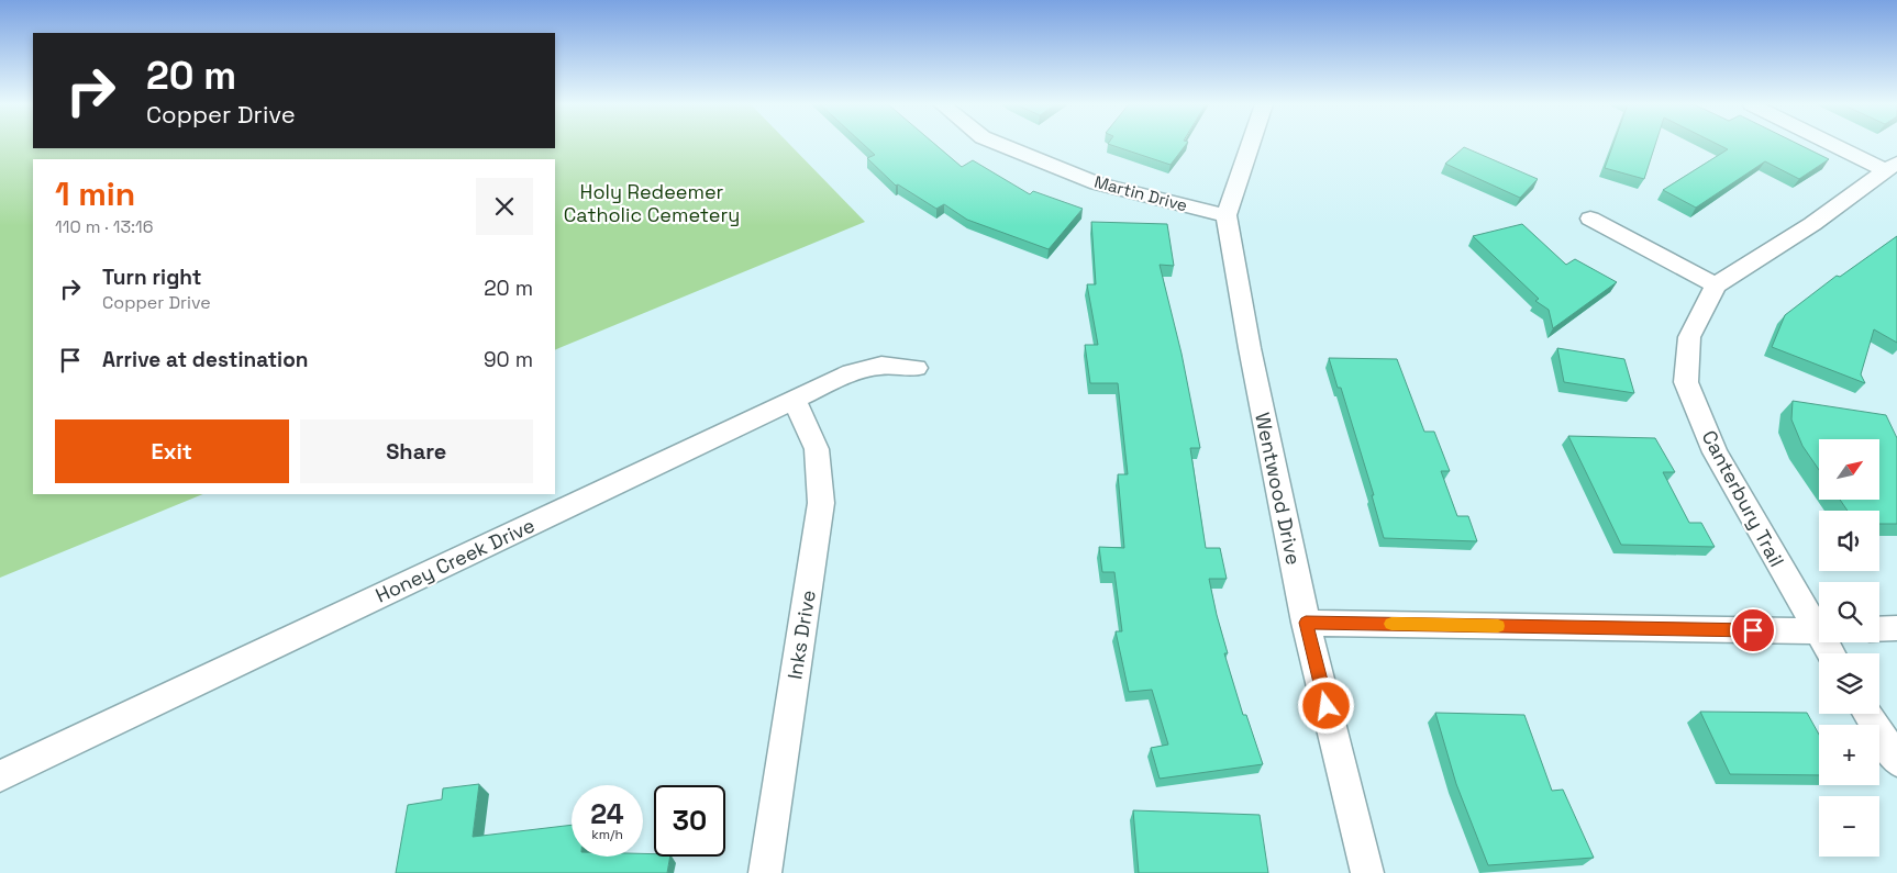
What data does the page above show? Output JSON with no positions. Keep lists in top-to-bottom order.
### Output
{
  "streets": {
    "street": [
      "Martin Drive",
      "Wentwood Drive",
      "Canterbury Trail",
      "Honey Creek Drive",
      "Inks Drive"
    ]
  },
  "crossings": [
    ["Martin Drive", "Wentwood Drive"],
    ["Honey Creek Drive", "Inks Drive"]
  ],
  "parks": ["Holy Redeemer Catholic Cemetery"],
  "north": "top right",
  "page": {
    "turn": ["20 m", "Copper Drive"],
    "heading": ["1 min", "110 m · 13:16"],
    "list": [
      {
        "name": "Turn right",
        "note": "Copper Drive",
        "value": "20 m"
      },
      {
        "name": "Arrive at destination",
        "value": "90 m"
      }
    ],
    "buttons": ["Exit", "Share"],
    "map_buttons": ["+", "−"],
    "speed": "24 km/h",
    "limit": "30"
  }
}
